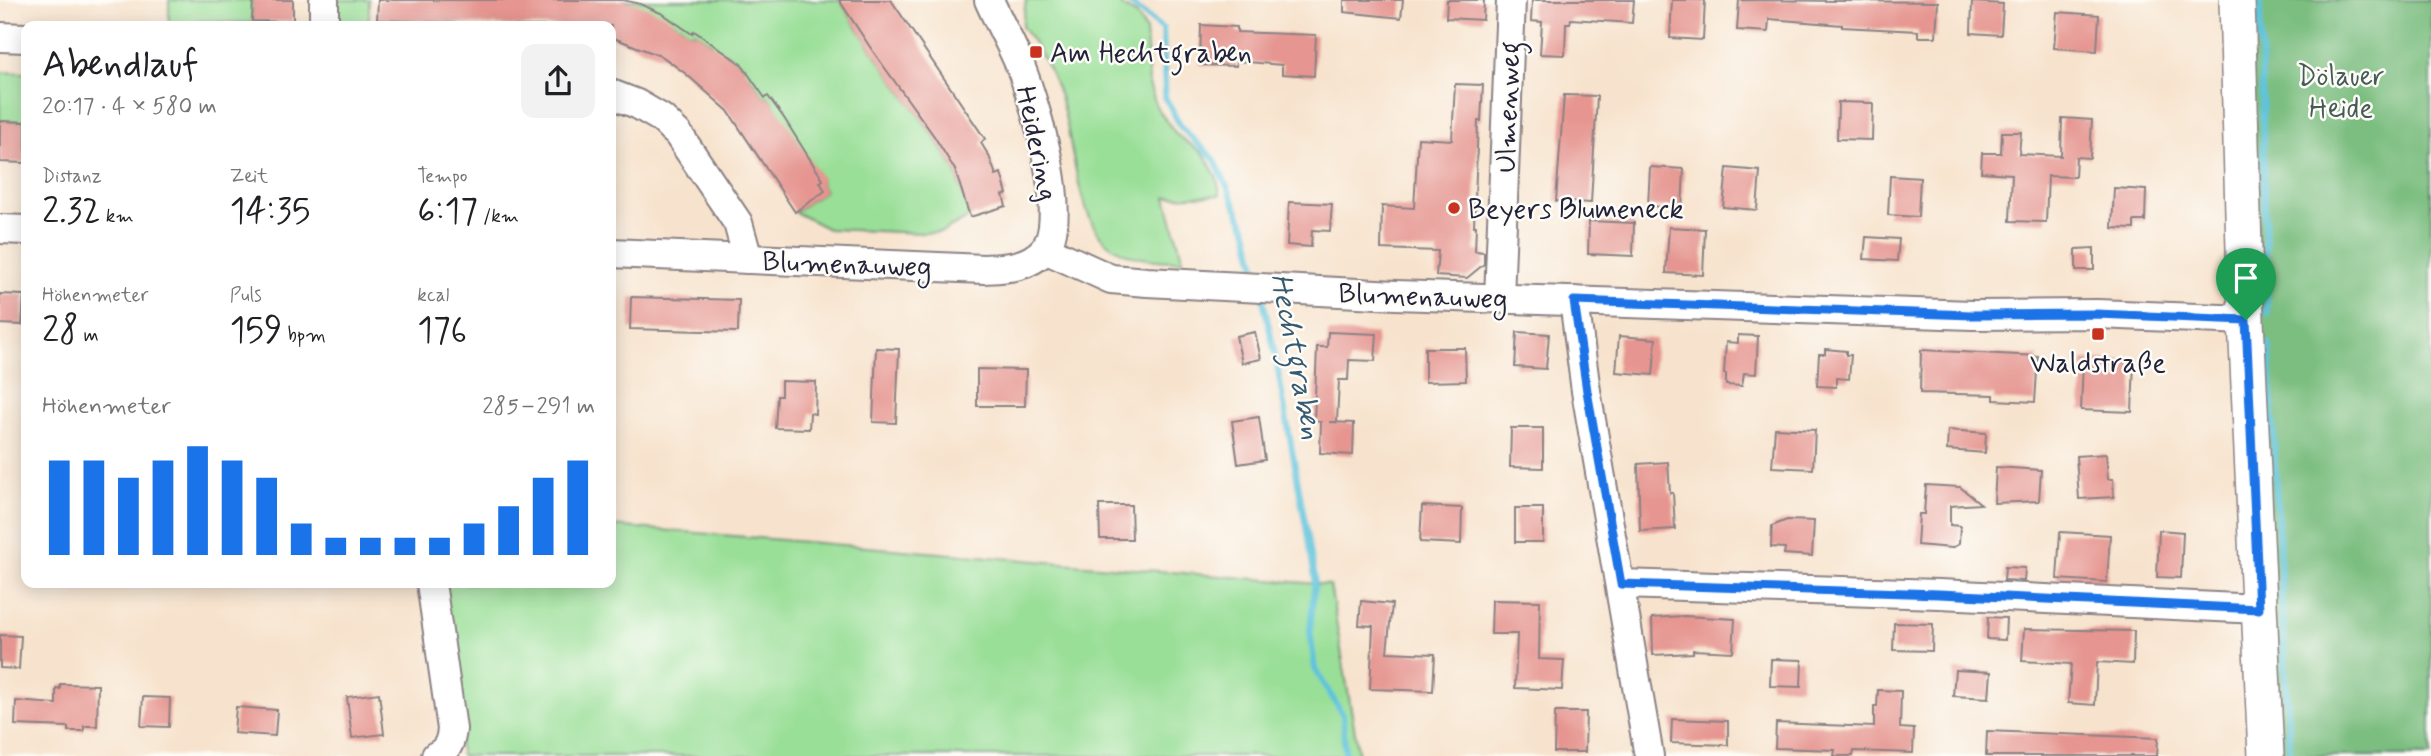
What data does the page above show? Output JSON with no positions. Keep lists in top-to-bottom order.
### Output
{
  "streets": {
    "street": ["Ulmenweg", "Heidering", "Blumenauweg"]
  },
  "crossings": [
    ["Ulmenweg", "Blumenauweg"],
    ["Heidering", "Blumenauweg"]
  ],
  "water": ["Hechtgraben"],
  "parks": ["Dölauer Heide"],
  "places": {
    "transit": ["Am Hechtgraben", "Waldstraße"],
    "other": ["Beyers Blumeneck"]
  },
  "page": {
    "heading": ["Abendlauf", "20:17 · 4 × 580 m"],
    "stats": [
      ["Distanz", "2.32 km"],
      ["Zeit", "14:35"],
      ["Tempo", "6:17 /km"],
      ["Höhenmeter", "28 m"],
      ["Puls", "159 bpm"],
      ["kcal", "176"]
    ],
    "chart": ["Höhenmeter", "285–291 m"]
  }
}
